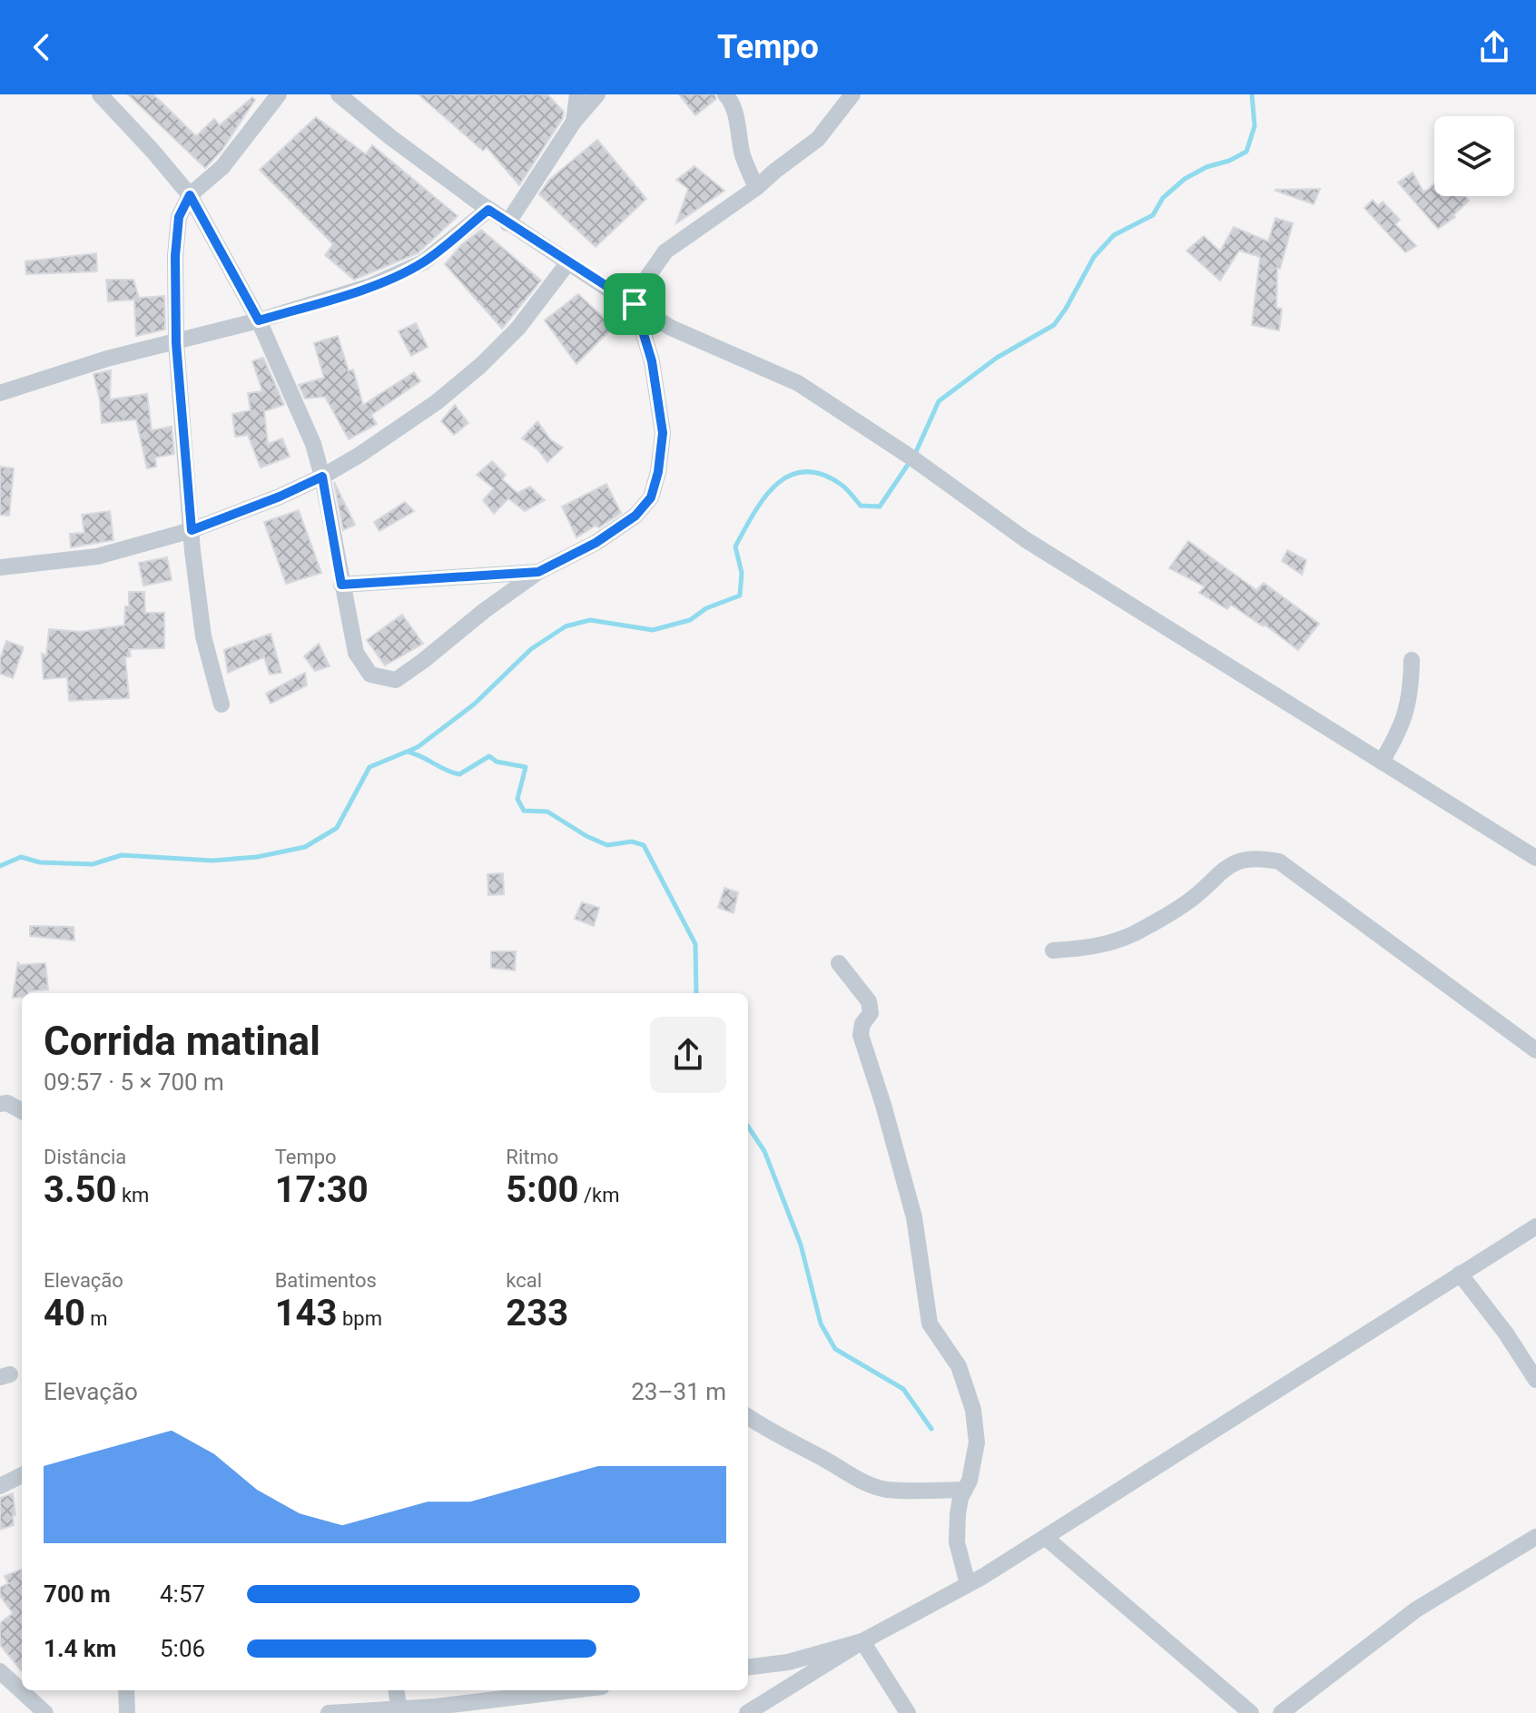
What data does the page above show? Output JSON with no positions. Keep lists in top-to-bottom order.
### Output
{
  "page": {
    "header": "Tempo",
    "heading": ["Corrida matinal", "09:57 · 5 × 700 m"],
    "stats": [
      ["Distância", "3.50 km"],
      ["Tempo", "17:30"],
      ["Ritmo", "5:00 /km"],
      ["Elevação", "40 m"],
      ["Batimentos", "143 bpm"],
      ["kcal", "233"]
    ],
    "chart": ["Elevação", "23–31 m"],
    "list": [
      {
        "name": "700 m",
        "note": "4:57"
      },
      {
        "name": "1.4 km",
        "note": "5:06"
      }
    ]
  }
}
